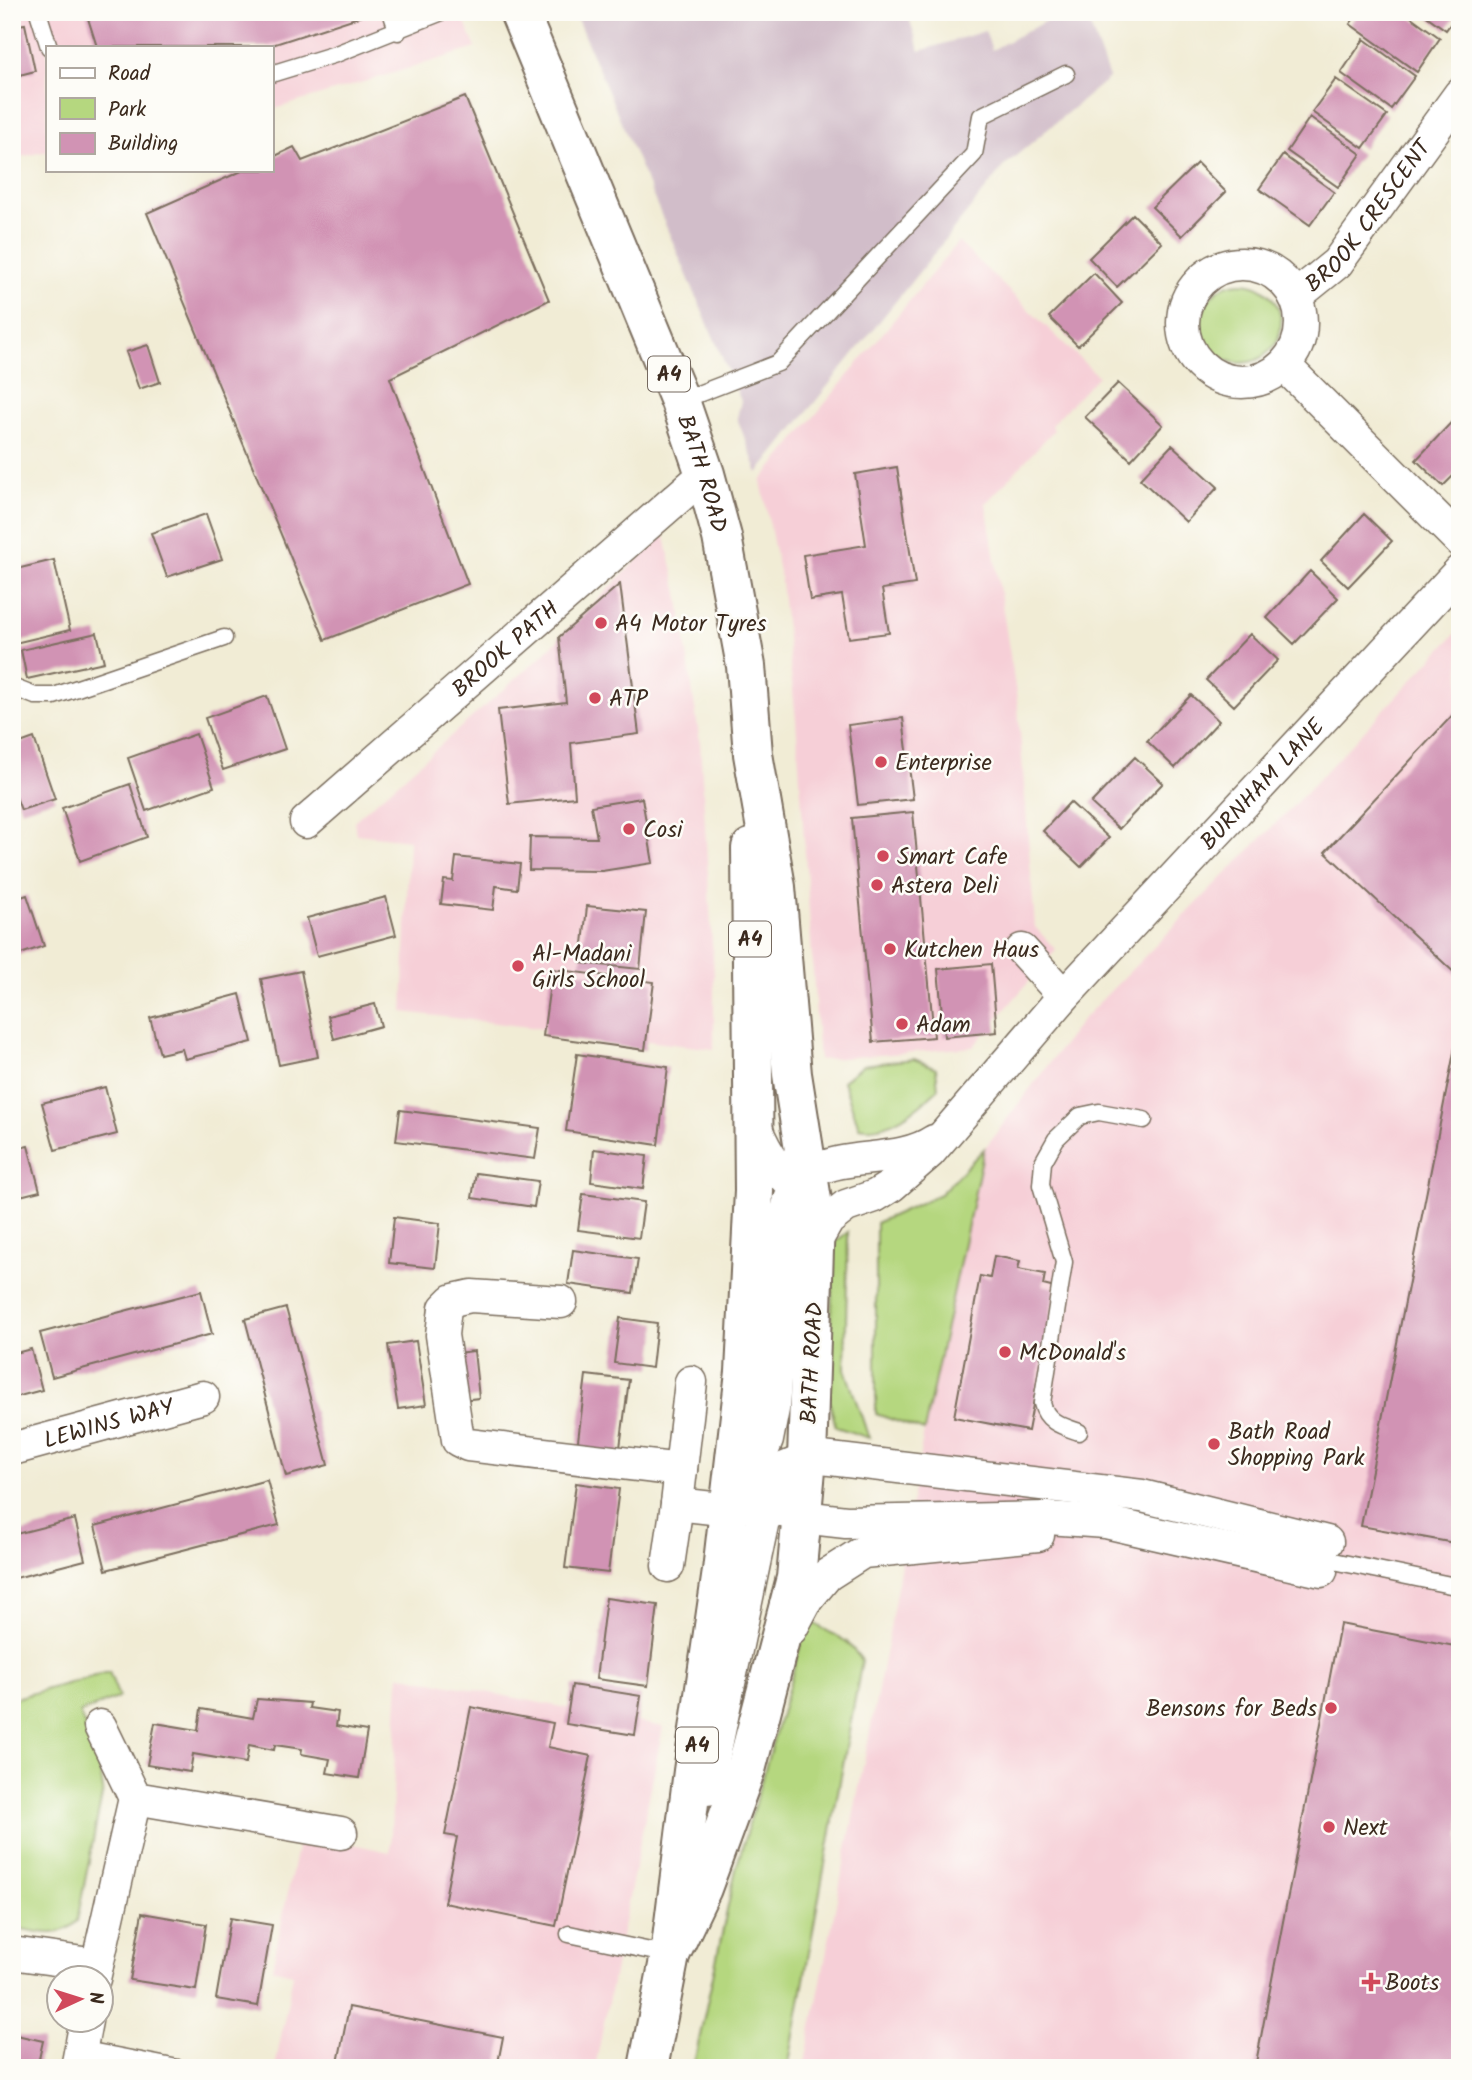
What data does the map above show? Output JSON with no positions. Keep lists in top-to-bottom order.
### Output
{
  "streets": {
    "main road": ["A4", "BATH ROAD"],
    "street": [
      "BROOK CRESCENT",
      "BROOK PATH",
      "BURNHAM LANE",
      "LEWINS WAY"
    ]
  },
  "crossings": [
    ["BATH ROAD", "BROOK PATH"]
  ],
  "places": {
    "other": [
      "A4 Motor Tyres",
      "ATP",
      "Enterprise",
      "Cosi",
      "Smart Cafe",
      "Astera Deli",
      "Kutchen Haus",
      "Al-Madani Girls School",
      "Adam",
      "McDonald's",
      "Bath Road Shopping Park",
      "Bensons for Beds",
      "Next"
    ],
    "health": ["Boots"]
  },
  "legend": ["Road", "Park", "Building"],
  "north": "right"
}
